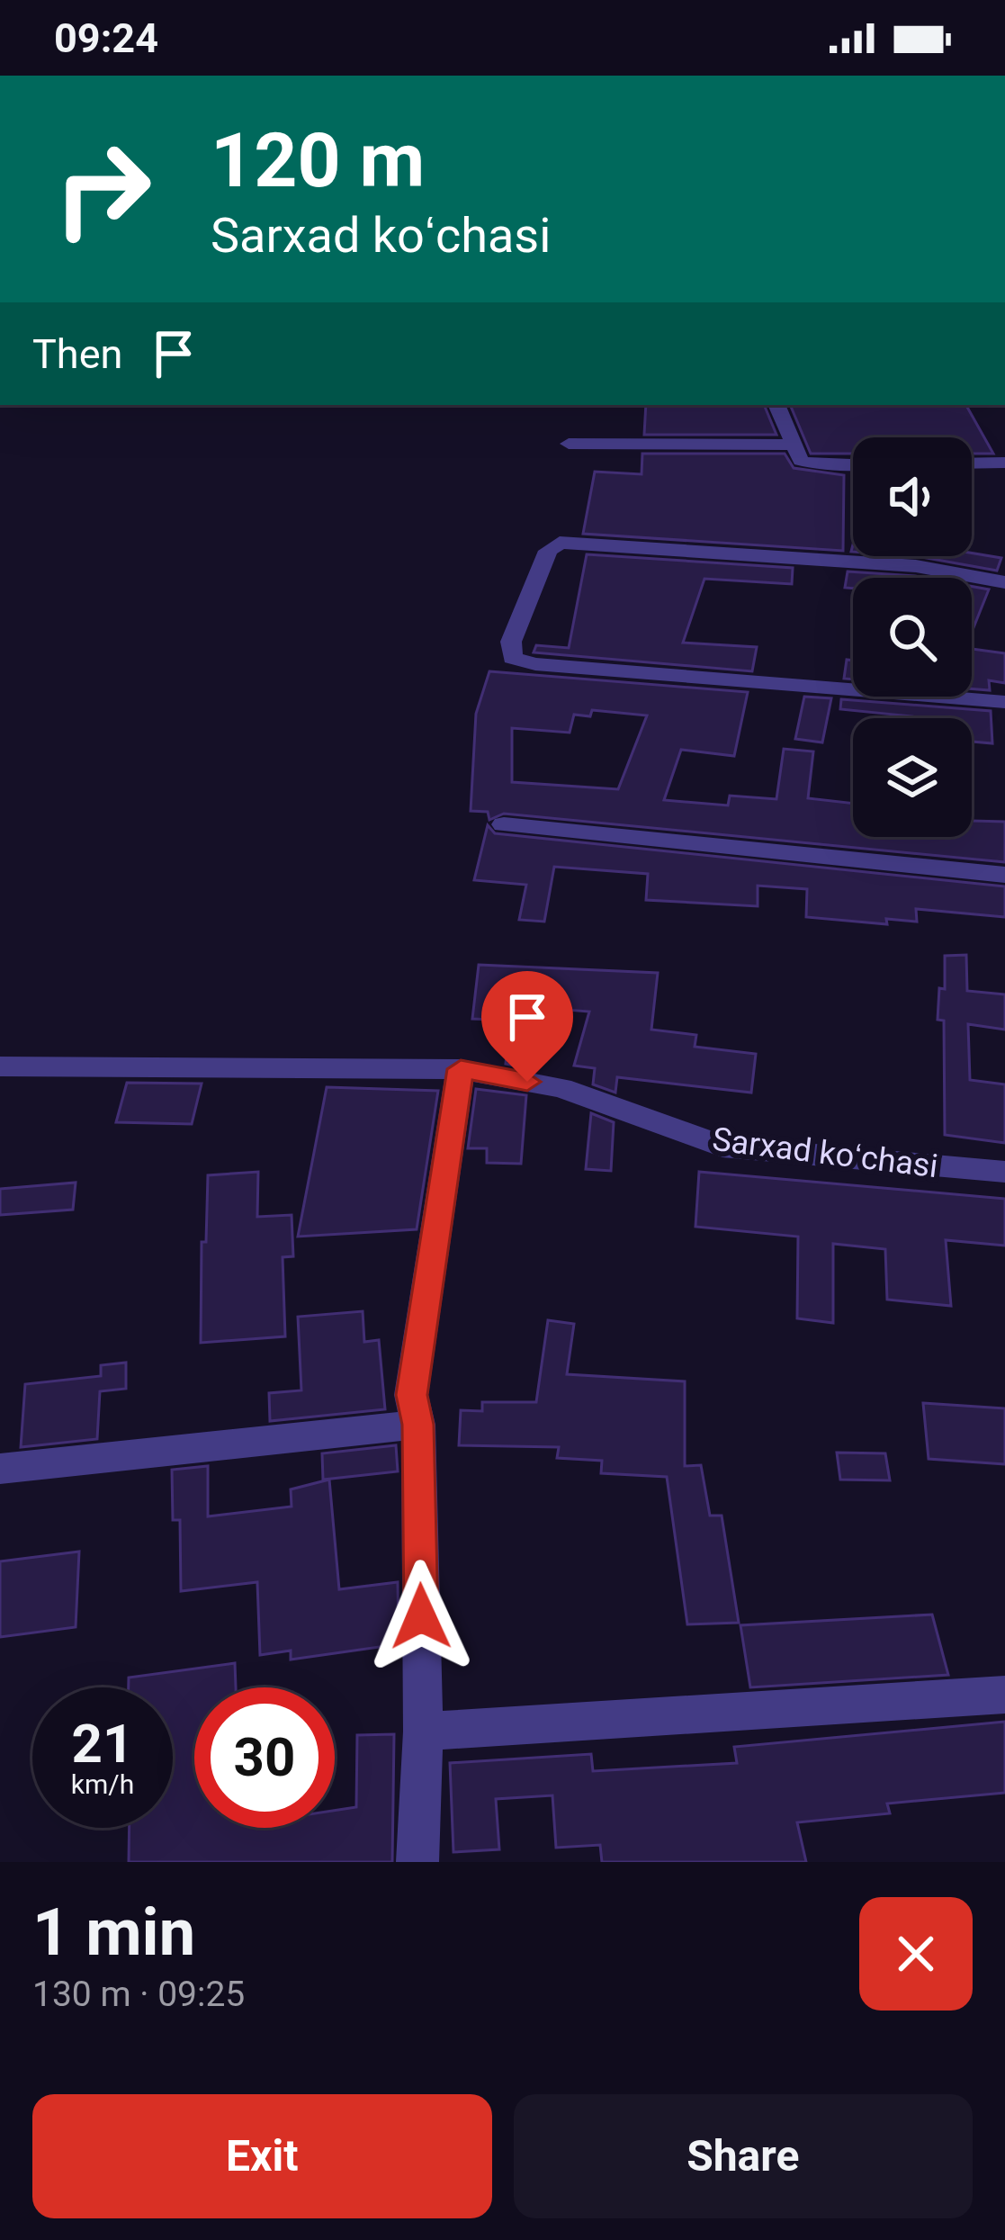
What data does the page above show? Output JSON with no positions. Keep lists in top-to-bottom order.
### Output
{
  "streets": {
    "street": ["Sarxad koʻchasi"]
  },
  "page": {
    "status": "09:24",
    "turn": ["120 m", "Sarxad koʻchasi"],
    "then": "Then",
    "speed": "21 km/h",
    "limit": "30",
    "heading": ["1 min", "130 m · 09:25"],
    "buttons": ["Exit", "Share"]
  }
}
